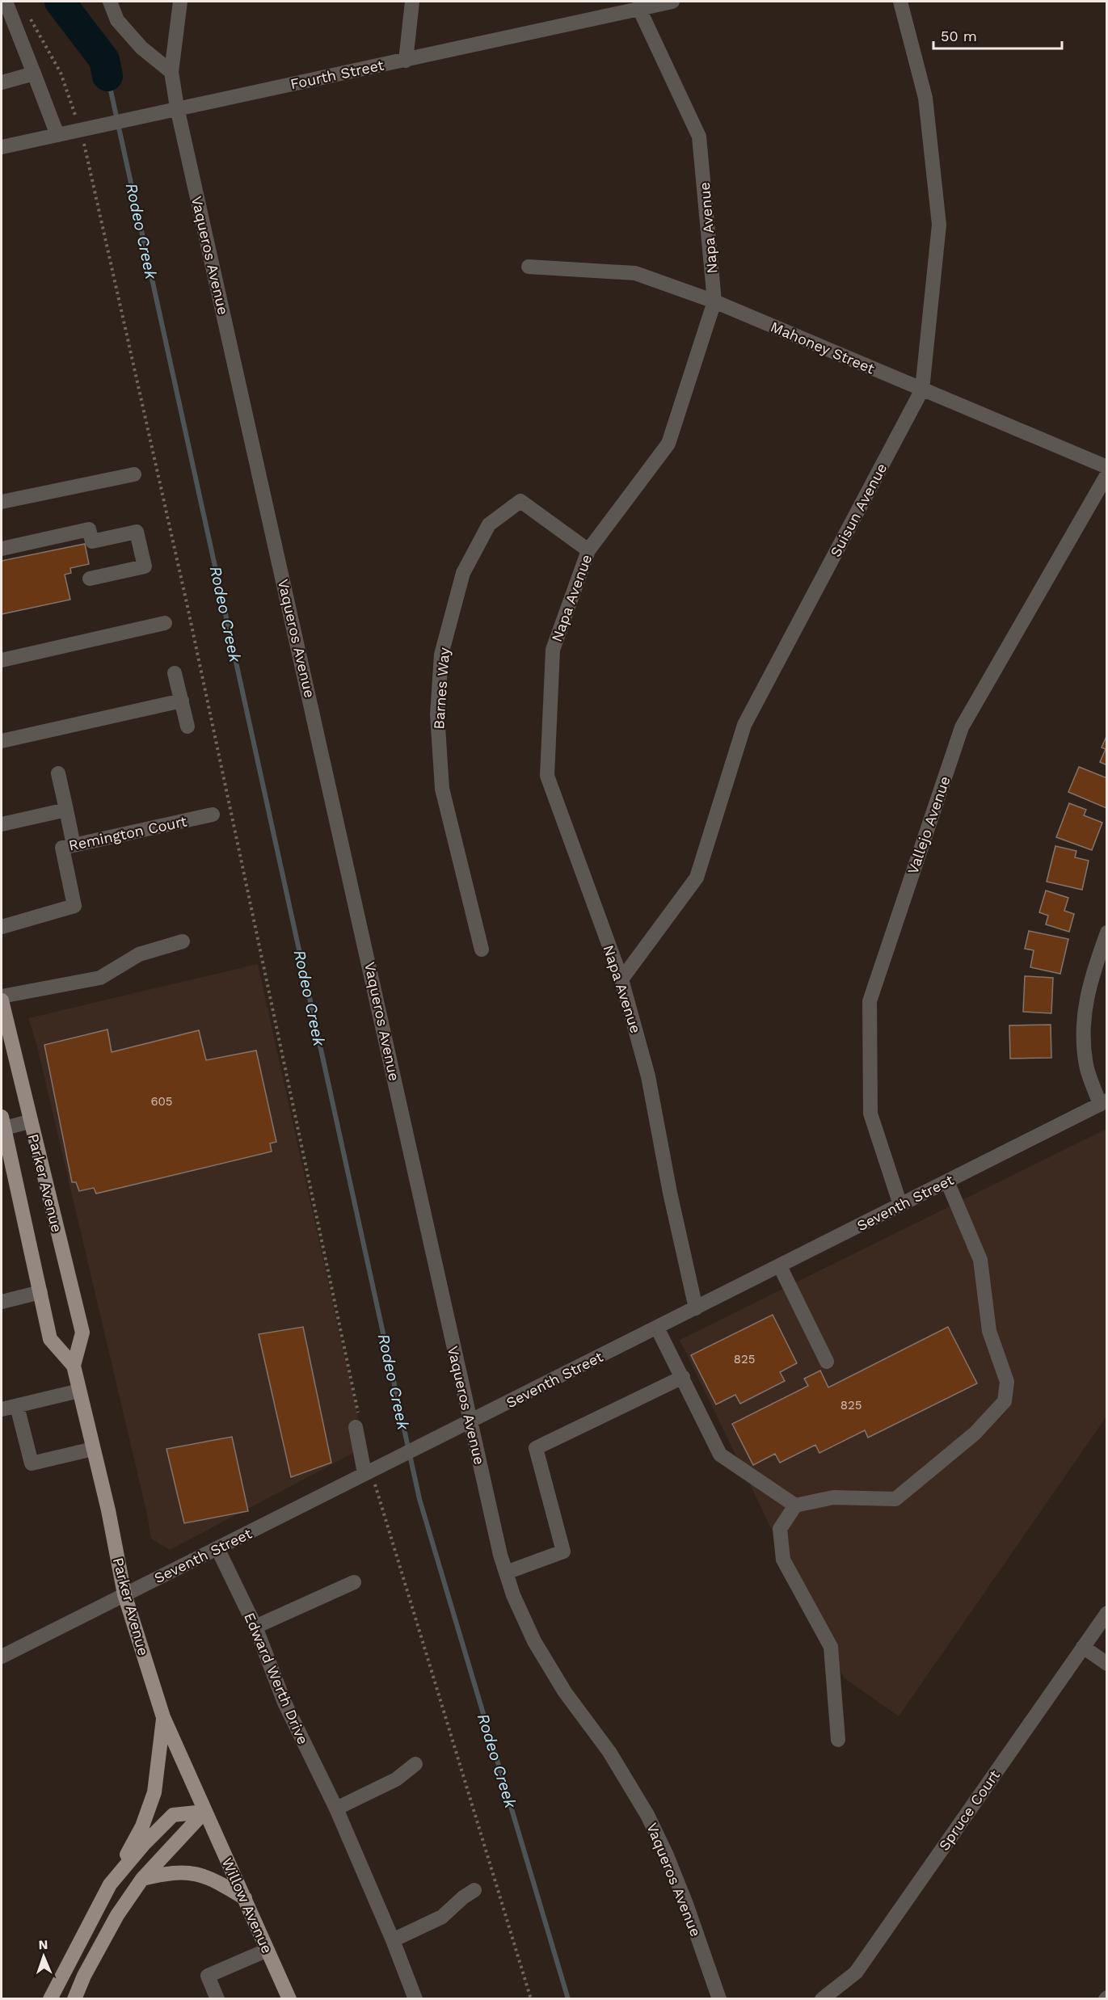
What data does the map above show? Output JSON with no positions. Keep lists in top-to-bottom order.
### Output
{
  "streets": {
    "main road": ["Parker Avenue", "Willow Avenue"],
    "street": [
      "Fourth Street",
      "Napa Avenue",
      "Vaqueros Avenue",
      "Mahoney Street",
      "Suisun Avenue",
      "Barnes Way",
      "Vallejo Avenue",
      "Remington Court",
      "Seventh Street",
      "Edward Werth Drive",
      "Spruce Court"
    ]
  },
  "crossings": [
    ["Fourth Street", "Napa Avenue"],
    ["Fourth Street", "Vaqueros Avenue"],
    ["Napa Avenue", "Mahoney Street"],
    ["Napa Avenue", "Suisun Avenue"],
    ["Napa Avenue", "Barnes Way"],
    ["Napa Avenue", "Seventh Street"],
    ["Vaqueros Avenue", "Seventh Street"],
    ["Mahoney Street", "Suisun Avenue"],
    ["Vallejo Avenue", "Seventh Street"],
    ["Parker Avenue", "Seventh Street"],
    ["Parker Avenue", "Willow Avenue"],
    ["Seventh Street", "Edward Werth Drive"]
  ],
  "water": ["Rodeo Creek"],
  "house_numbers": ["605", "825", "825"],
  "scale_bar": "50 m",
  "north": "top"
}
